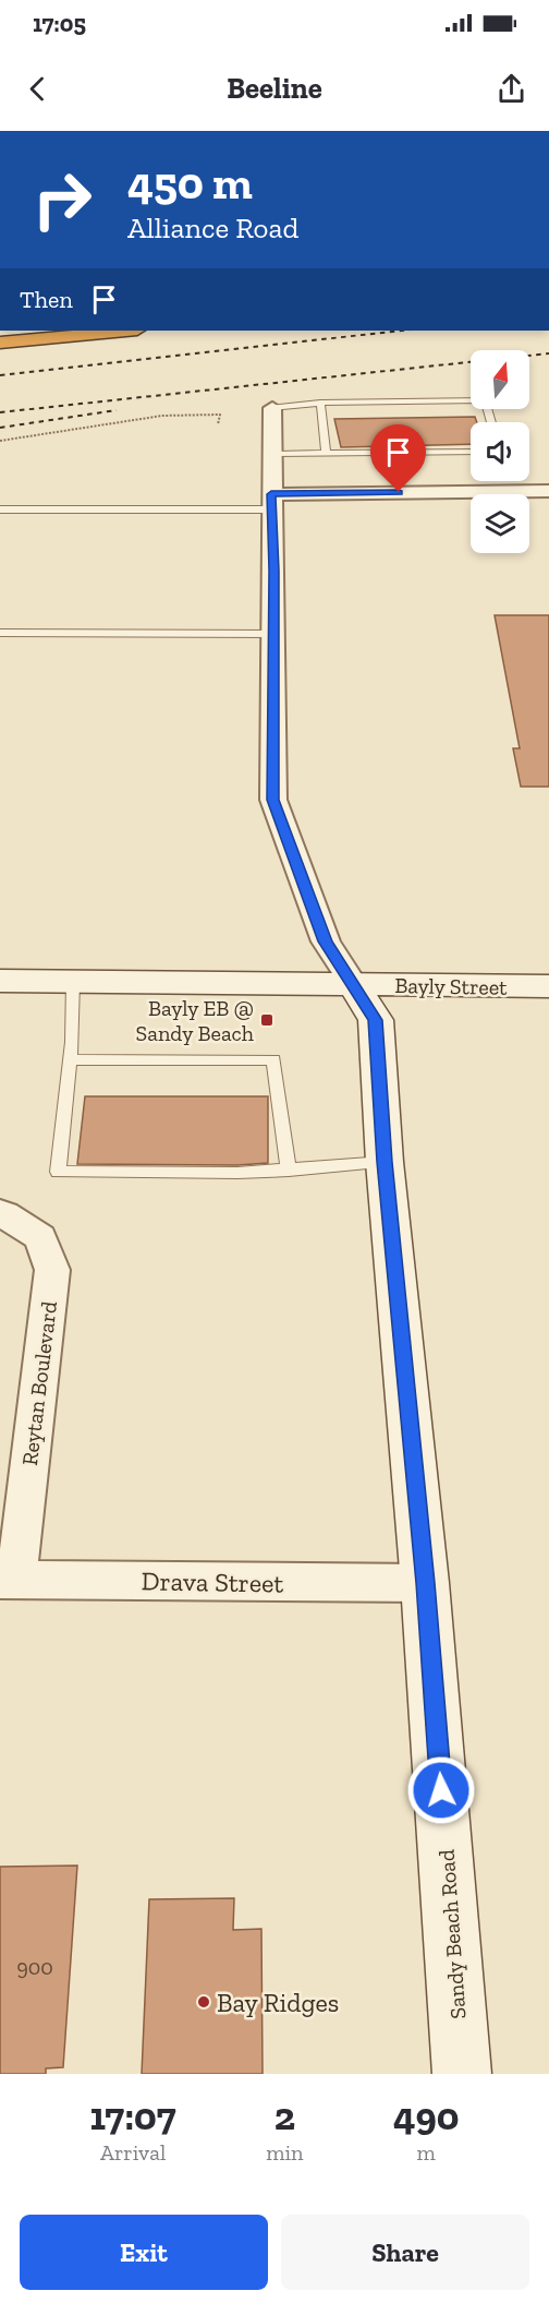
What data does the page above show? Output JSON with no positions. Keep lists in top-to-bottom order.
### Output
{
  "streets": {
    "street": [
      "Bayly Street",
      "Reytan Boulevard",
      "Drava Street",
      "Sandy Beach Road"
    ]
  },
  "crossings": [
    ["Bayly Street", "Sandy Beach Road"],
    ["Reytan Boulevard", "Drava Street"],
    ["Drava Street", "Sandy Beach Road"]
  ],
  "places": {
    "transit": ["Bayly EB @ Sandy Beach"],
    "other": ["Bay Ridges"]
  },
  "house_numbers": ["900"],
  "north": "top",
  "page": {
    "status": "17:05",
    "header": "Beeline",
    "turn": ["450 m", "Alliance Road"],
    "then": "Then",
    "eta": [
      "17:07",
      "Arrival",
      "2",
      "min",
      "490",
      "m"
    ],
    "buttons": ["Exit", "Share"]
  }
}
